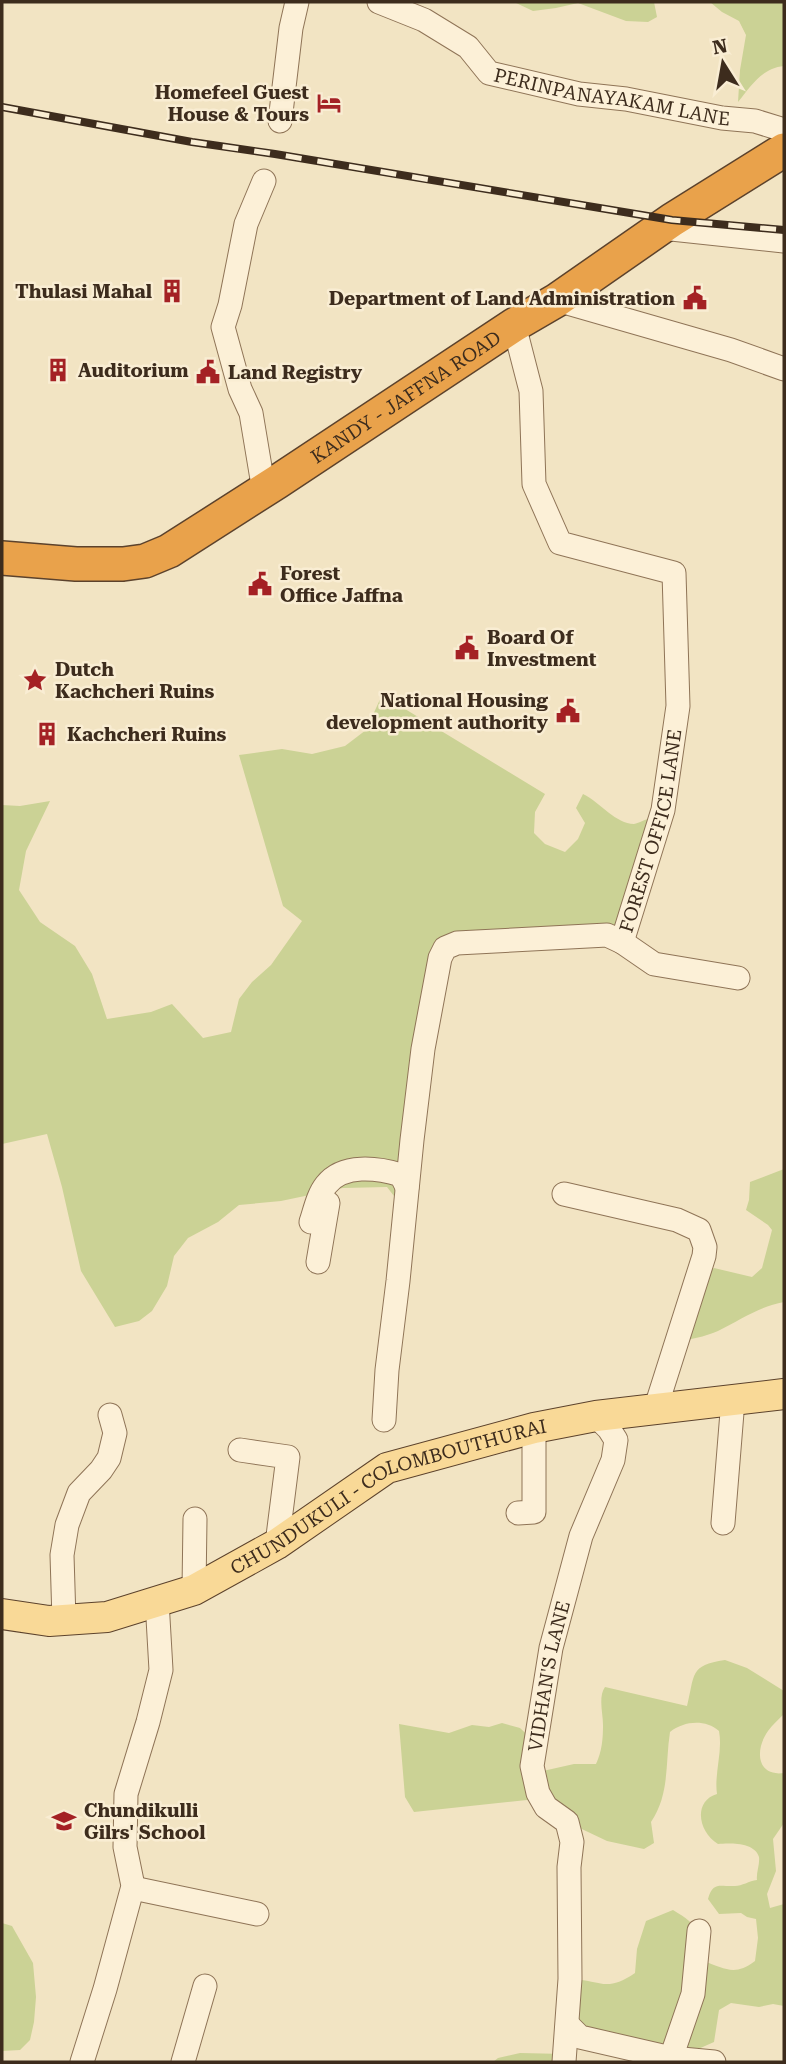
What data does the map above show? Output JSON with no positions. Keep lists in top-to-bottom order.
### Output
{
  "streets": {
    "highway": ["KANDY - JAFFNA ROAD"],
    "main road": ["CHUNDUKULI - COLOMBOUTHURAI"],
    "street": ["PERINPANAYAKAM LANE", "FOREST OFFICE LANE", "VIDHAN'S LANE"]
  },
  "crossings": [
    ["KANDY - JAFFNA ROAD", "FOREST OFFICE LANE"],
    ["CHUNDUKULI - COLOMBOUTHURAI", "VIDHAN'S LANE"]
  ],
  "places": {
    "hotel": ["Homefeel Guest House & Tours"],
    "building": ["Thulasi Mahal", "Auditorium", "Kachcheri Ruins"],
    "public building": [
      "Department of Land Administration",
      "Land Registry",
      "Forest Office Jaffna",
      "Board Of Investment",
      "National Housing development authority"
    ],
    "place": ["Dutch Kachcheri Ruins"],
    "school or university": ["Chundikulli Gilrs' School"]
  },
  "north": "top"
}
